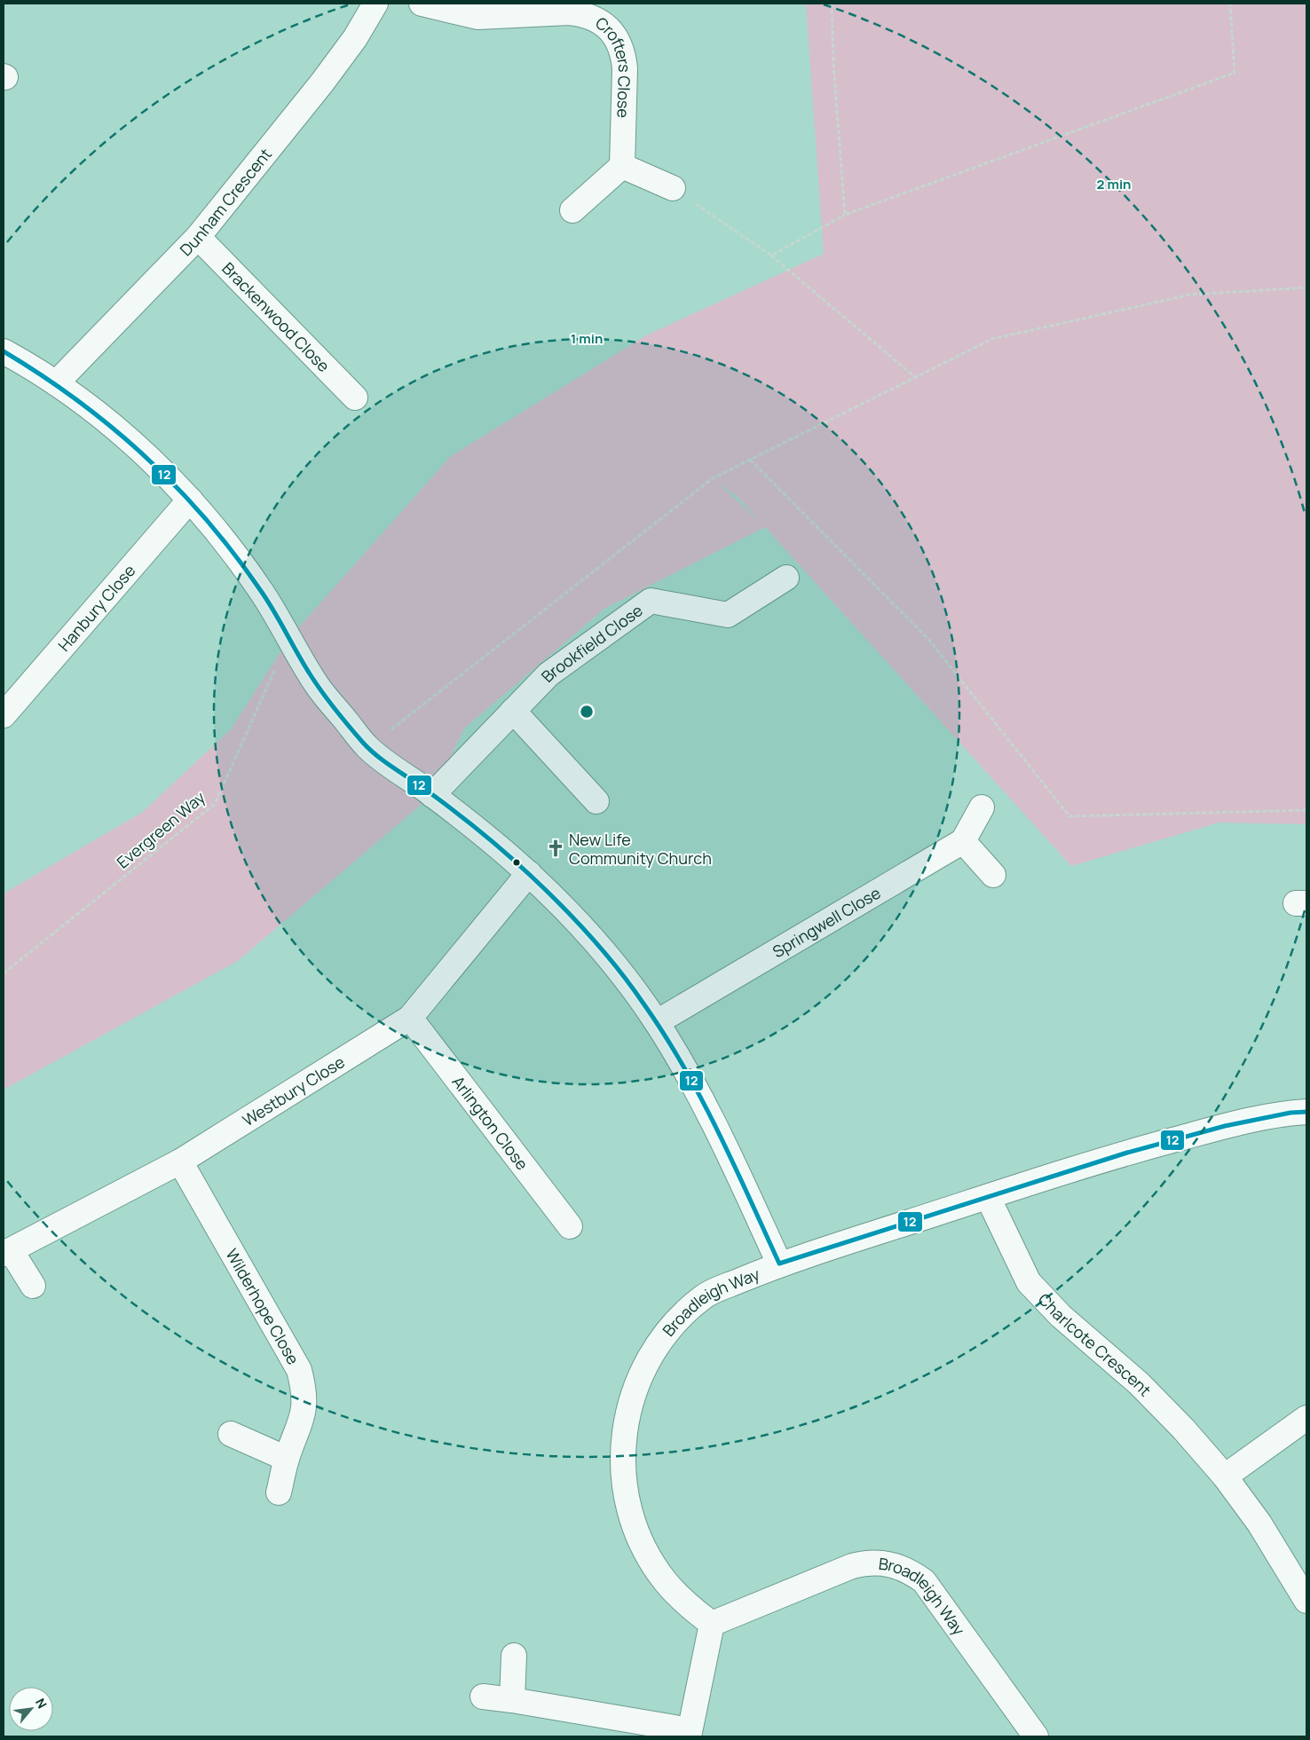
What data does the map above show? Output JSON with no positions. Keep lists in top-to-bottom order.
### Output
{
  "streets": {
    "street": [
      "Crofters Close",
      "Dunham Crescent",
      "Brackenwood Close",
      "Hanbury Close",
      "Brookfield Close",
      "Springwell Close",
      "Westbury Close",
      "Arlington Close",
      "Broadleigh Way",
      "Wilderhope Close",
      "Charlcote Crescent"
    ],
    "path": ["Evergreen Way"]
  },
  "crossings": [
    ["Dunham Crescent", "Brackenwood Close"],
    ["Westbury Close", "Arlington Close"],
    ["Westbury Close", "Wilderhope Close"],
    ["Broadleigh Way", "Charlcote Crescent"]
  ],
  "places": {
    "church": ["New Life Community Church"]
  },
  "lines": ["transit line 12"],
  "north": "top right",
  "rings": ["2 min", "1 min"]
}
